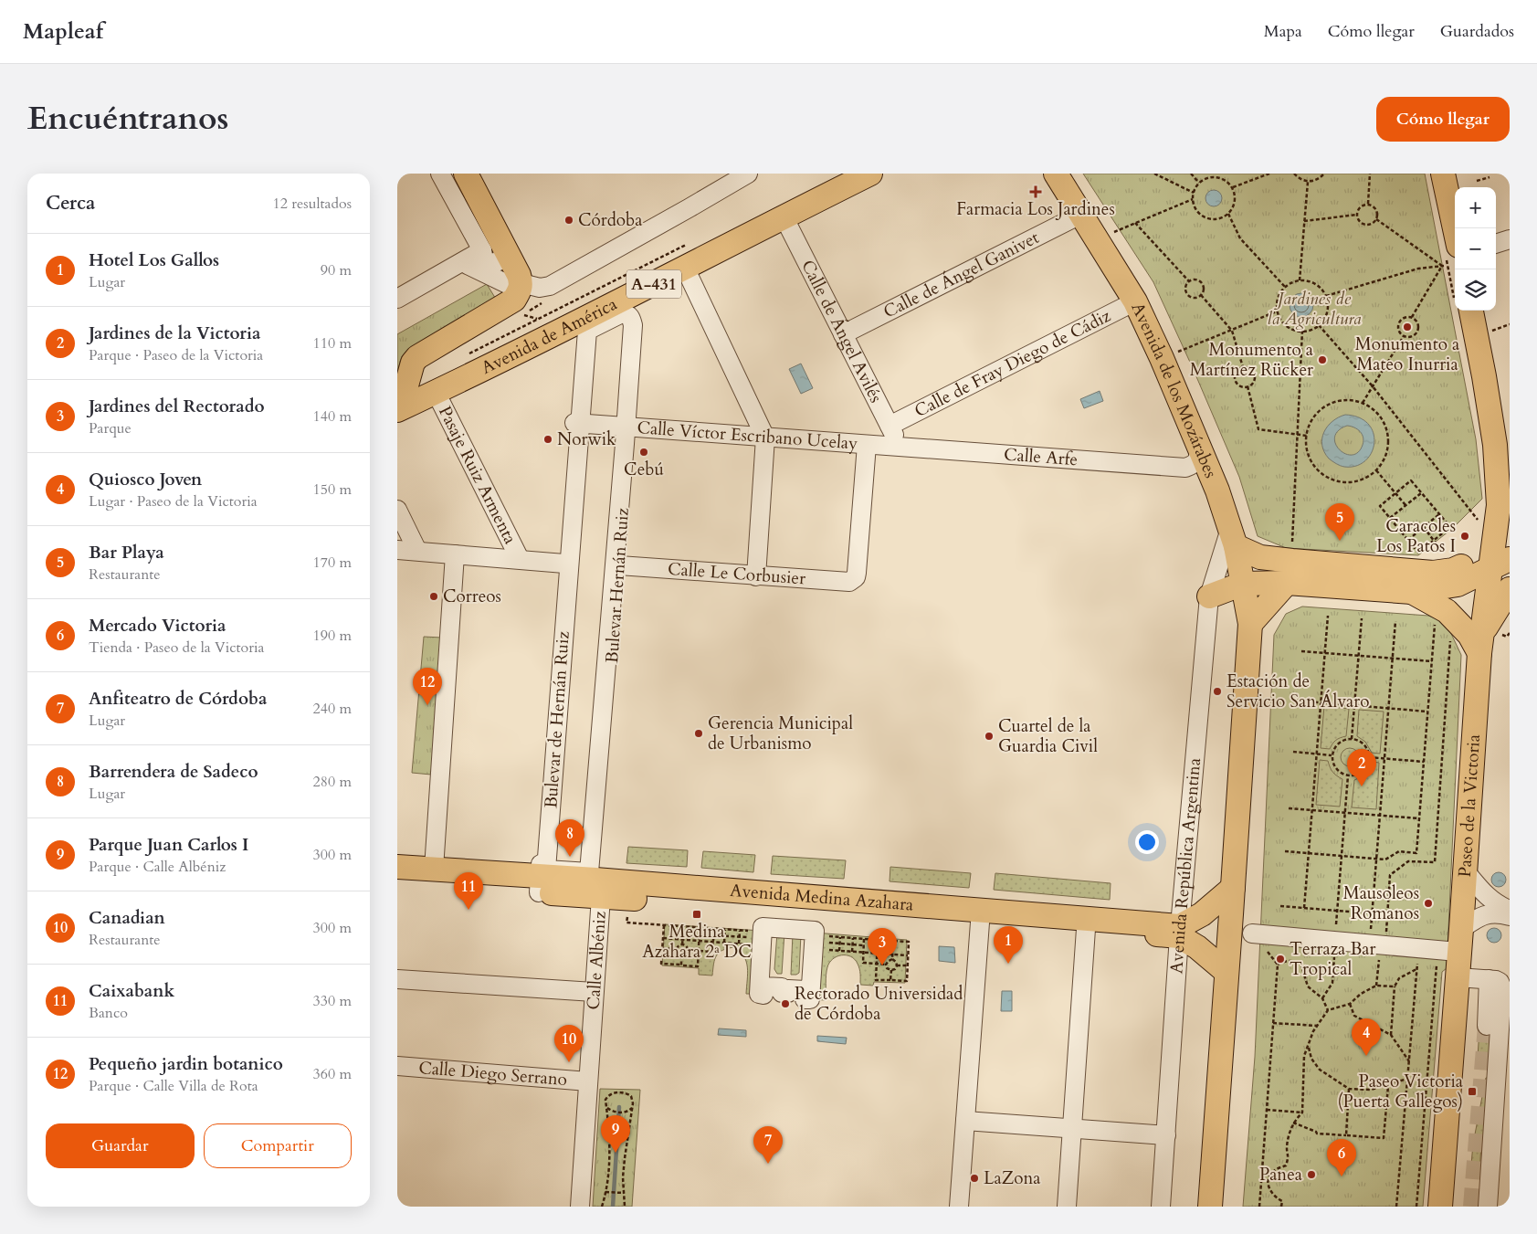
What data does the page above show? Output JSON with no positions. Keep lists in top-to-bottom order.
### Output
{
  "streets": {
    "main road": [
      "A-431",
      "Avenida de América",
      "Avenida de los Mozárabes",
      "Paseo de la Victoria",
      "Avenida Medina Azahara"
    ],
    "street": [
      "Calle de Ángel Ganivet",
      "Calle de Ángel Avilés",
      "Calle de Fray Diego de Cádiz",
      "Calle Víctor Escribano Ucelay",
      "Calle Arfe",
      "Pasaje Ruiz Armenta",
      "Calle Le Corbusier",
      "Bulevar Hernán Ruiz",
      "Bulevar de Hernán Ruiz",
      "Avenida República Argentina",
      "Calle Albéniz",
      "Calle Diego Serrano"
    ]
  },
  "crossings": [
    ["Calle de Ángel Ganivet", "Calle de Ángel Avilés"],
    ["Calle de Ángel Ganivet", "Avenida de los Mozárabes"],
    ["Calle de Ángel Avilés", "Avenida de América"],
    ["Calle de Ángel Avilés", "Calle de Fray Diego de Cádiz"],
    ["Calle de Ángel Avilés", "Calle Arfe"],
    ["Avenida de América", "Pasaje Ruiz Armenta"],
    ["Avenida de América", "Bulevar Hernán Ruiz"],
    ["Calle de Fray Diego de Cádiz", "Avenida de los Mozárabes"],
    ["Avenida de los Mozárabes", "Calle Arfe"],
    ["Avenida de los Mozárabes", "Avenida República Argentina"],
    ["Calle Víctor Escribano Ucelay", "Calle Arfe"],
    ["Calle Víctor Escribano Ucelay", "Calle Le Corbusier"],
    ["Calle Víctor Escribano Ucelay", "Bulevar Hernán Ruiz"],
    ["Calle Víctor Escribano Ucelay", "Bulevar de Hernán Ruiz"],
    ["Calle Arfe", "Calle Le Corbusier"],
    ["Calle Le Corbusier", "Bulevar Hernán Ruiz"],
    ["Bulevar Hernán Ruiz", "Bulevar de Hernán Ruiz"],
    ["Bulevar Hernán Ruiz", "Avenida Medina Azahara"],
    ["Bulevar Hernán Ruiz", "Calle Albéniz"],
    ["Avenida República Argentina", "Avenida Medina Azahara"],
    ["Avenida Medina Azahara", "Calle Albéniz"],
    ["Calle Albéniz", "Calle Diego Serrano"]
  ],
  "parks": ["Jardines de la Agricultura"],
  "places": {
    "health": ["Farmacia Los Jardines"],
    "other": [
      "Córdoba",
      "Monumento a Mateo Inurria",
      "Monumento a Martínez Rücker",
      "Norwik",
      "Cebú",
      "Caracoles Los Patos I",
      "Correos",
      "Estación de Servicio San Álvaro",
      "Gerencia Municipal de Urbanismo",
      "Cuartel de la Guardia Civil",
      "Mausoleos Romanos",
      "Terraza Bar Tropical",
      "Rectorado Universidad de Córdoba",
      "Panea",
      "LaZona"
    ],
    "transit": ["Medina Azahara 2ª DC", "Paseo Victoria (Puerta Gallegos)"]
  },
  "page": {
    "header": "Mapleaf",
    "nav": ["Mapa", "Cómo llegar", "Guardados"],
    "title": "Encuéntranos",
    "buttons": [
      "Cómo llegar",
      ["Guardar", "Compartir"]
    ],
    "heading": ["Cerca", "12 resultados"],
    "map_buttons": ["+", "−"],
    "list": [
      {
        "mark": "1",
        "name": "Hotel Los Gallos",
        "note": "Lugar",
        "value": "90 m"
      },
      {
        "mark": "2",
        "name": "Jardines de la Victoria",
        "note": "Parque · Paseo de la Victoria",
        "value": "110 m"
      },
      {
        "mark": "3",
        "name": "Jardines del Rectorado",
        "note": "Parque",
        "value": "140 m"
      },
      {
        "mark": "4",
        "name": "Quiosco Joven",
        "note": "Lugar · Paseo de la Victoria",
        "value": "150 m"
      },
      {
        "mark": "5",
        "name": "Bar Playa",
        "note": "Restaurante",
        "value": "170 m"
      },
      {
        "mark": "6",
        "name": "Mercado Victoria",
        "note": "Tienda · Paseo de la Victoria",
        "value": "190 m"
      },
      {
        "mark": "7",
        "name": "Anfiteatro de Córdoba",
        "note": "Lugar",
        "value": "240 m"
      },
      {
        "mark": "8",
        "name": "Barrendera de Sadeco",
        "note": "Lugar",
        "value": "280 m"
      },
      {
        "mark": "9",
        "name": "Parque Juan Carlos I",
        "note": "Parque · Calle Albéniz",
        "value": "300 m"
      },
      {
        "mark": "10",
        "name": "Canadian",
        "note": "Restaurante",
        "value": "300 m"
      },
      {
        "mark": "11",
        "name": "Caixabank",
        "note": "Banco",
        "value": "330 m"
      },
      {
        "mark": "12",
        "name": "Pequeño jardin botanico",
        "note": "Parque · Calle Villa de Rota",
        "value": "360 m"
      }
    ],
    "pins": [
      "5",
      "12",
      "2",
      "8",
      "11",
      "1",
      "3",
      "4",
      "10",
      "9",
      "7",
      "6"
    ]
  }
}
